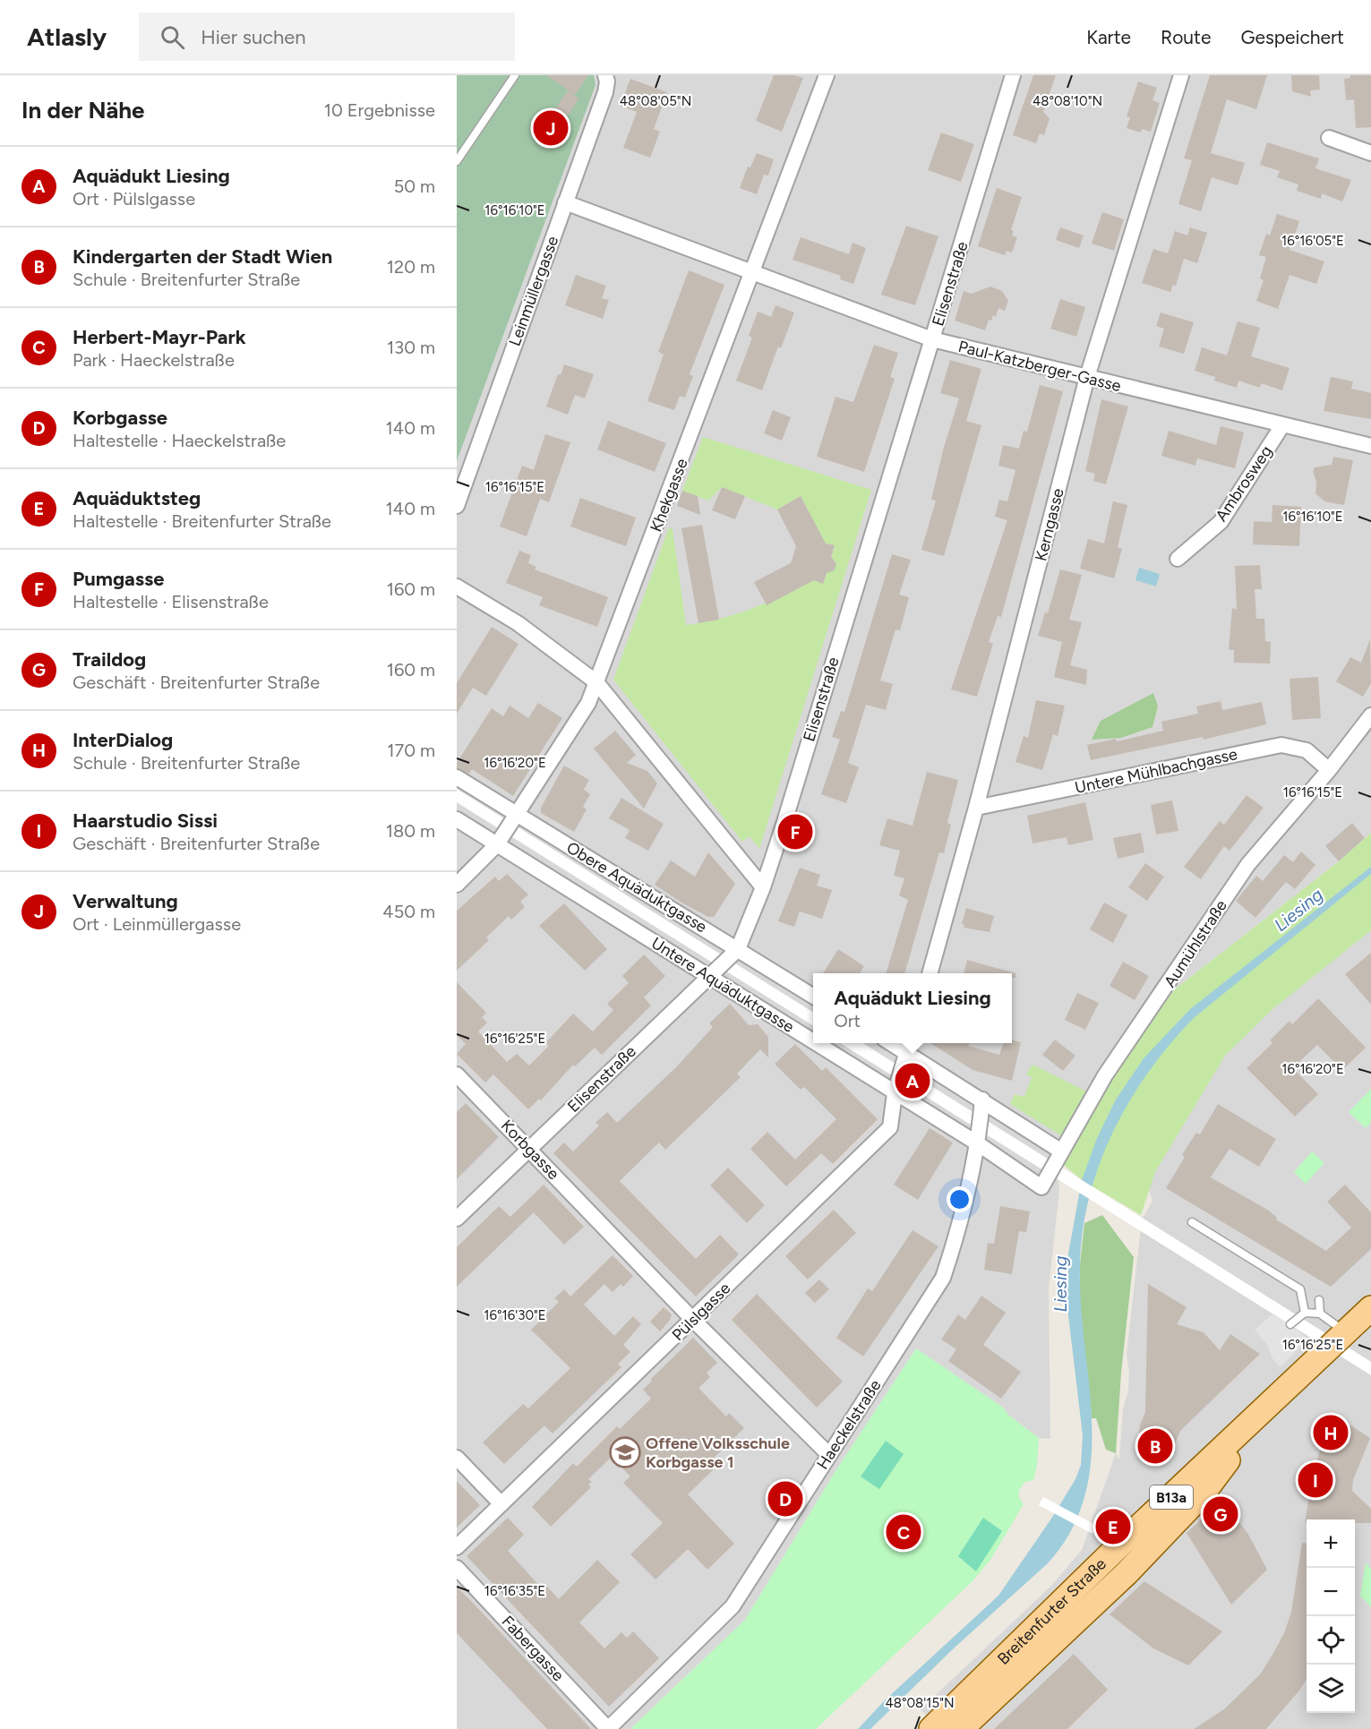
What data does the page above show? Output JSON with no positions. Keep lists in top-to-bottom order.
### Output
{
  "streets": {
    "main road": ["B13a", "Breitenfurter Straße"],
    "street": [
      "Elisenstraße",
      "Leinmüllergasse",
      "Paul-Katzberger-Gasse",
      "Ambrosweg",
      "Khekgasse",
      "Kerngasse",
      "Untere Mühlbachgasse",
      "Obere Aquäduktgasse",
      "Aumühlstraße",
      "Untere Aquäduktgasse",
      "Korbgasse",
      "Pülslgasse",
      "Haeckelstraße",
      "Fabergasse"
    ]
  },
  "crossings": [
    ["Elisenstraße", "Paul-Katzberger-Gasse"],
    ["Elisenstraße", "Obere Aquäduktgasse"],
    ["Elisenstraße", "Untere Aquäduktgasse"],
    ["Elisenstraße", "Korbgasse"],
    ["Leinmüllergasse", "Paul-Katzberger-Gasse"],
    ["Paul-Katzberger-Gasse", "Ambrosweg"],
    ["Paul-Katzberger-Gasse", "Khekgasse"],
    ["Paul-Katzberger-Gasse", "Kerngasse"],
    ["Khekgasse", "Obere Aquäduktgasse"],
    ["Khekgasse", "Untere Aquäduktgasse"],
    ["Kerngasse", "Untere Mühlbachgasse"],
    ["Untere Mühlbachgasse", "Aumühlstraße"],
    ["Aumühlstraße", "Untere Aquäduktgasse"],
    ["Untere Aquäduktgasse", "Pülslgasse"],
    ["Untere Aquäduktgasse", "Haeckelstraße"],
    ["Korbgasse", "Pülslgasse"],
    ["Korbgasse", "Haeckelstraße"],
    ["Haeckelstraße", "Fabergasse"]
  ],
  "water": ["Liesing"],
  "places": {
    "school or university": ["Offene Volksschule Korbgasse 1"]
  },
  "page": {
    "header": "Atlasly",
    "search": "Hier suchen",
    "nav": ["Karte", "Route", "Gespeichert"],
    "heading": ["In der Nähe", "10 Ergebnisse"],
    "pins": [
      "J",
      "F",
      "A",
      "H",
      "B",
      "I",
      "D",
      "G",
      "E",
      "C"
    ],
    "list": [
      {
        "mark": "A",
        "name": "Aquädukt Liesing",
        "note": "Ort · Pülslgasse",
        "value": "50 m"
      },
      {
        "mark": "B",
        "name": "Kindergarten der Stadt Wien",
        "note": "Schule · Breitenfurter Straße",
        "value": "120 m"
      },
      {
        "mark": "C",
        "name": "Herbert-Mayr-Park",
        "note": "Park · Haeckelstraße",
        "value": "130 m"
      },
      {
        "mark": "D",
        "name": "Korbgasse",
        "note": "Haltestelle · Haeckelstraße",
        "value": "140 m"
      },
      {
        "mark": "E",
        "name": "Aquäduktsteg",
        "note": "Haltestelle · Breitenfurter Straße",
        "value": "140 m"
      },
      {
        "mark": "F",
        "name": "Pumgasse",
        "note": "Haltestelle · Elisenstraße",
        "value": "160 m"
      },
      {
        "mark": "G",
        "name": "Traildog",
        "note": "Geschäft · Breitenfurter Straße",
        "value": "160 m"
      },
      {
        "mark": "H",
        "name": "InterDialog",
        "note": "Schule · Breitenfurter Straße",
        "value": "170 m"
      },
      {
        "mark": "I",
        "name": "Haarstudio Sissi",
        "note": "Geschäft · Breitenfurter Straße",
        "value": "180 m"
      },
      {
        "mark": "J",
        "name": "Verwaltung",
        "note": "Ort · Leinmüllergasse",
        "value": "450 m"
      }
    ],
    "popup": ["Aquädukt Liesing", "Ort"],
    "map_buttons": ["+", "−"]
  },
  "coordinates": [
    "48°08'05\"N",
    "48°08'10\"N",
    "16°16'10\"E",
    "16°16'05\"E",
    "16°16'15\"E",
    "16°16'20\"E",
    "16°16'25\"E",
    "16°16'30\"E",
    "16°16'35\"E",
    "48°08'15\"N"
  ]
}
